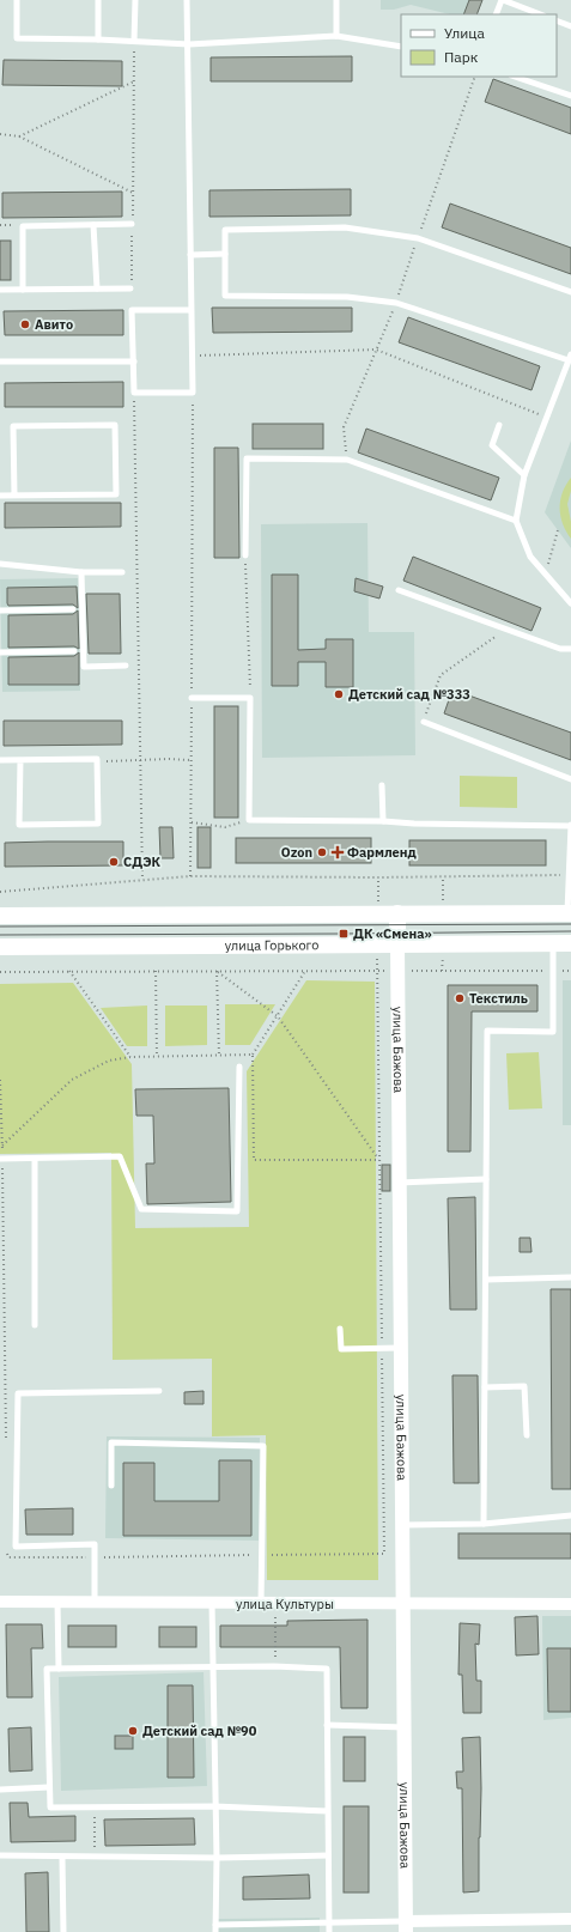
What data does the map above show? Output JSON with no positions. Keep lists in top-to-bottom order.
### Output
{
  "streets": {
    "main road": ["улица Горького"],
    "street": ["улица Бажова", "улица Культуры"]
  },
  "crossings": [
    ["улица Горького", "улица Бажова"],
    ["улица Бажова", "улица Культуры"]
  ],
  "places": {
    "other": [
      "Авито",
      "Детский сад №333",
      "Ozon",
      "СДЭК",
      "Текстиль",
      "Детский сад №90"
    ],
    "health": ["Фармленд"],
    "transit": ["ДК «Смена»"]
  },
  "legend": ["Улица", "Парк"]
}
